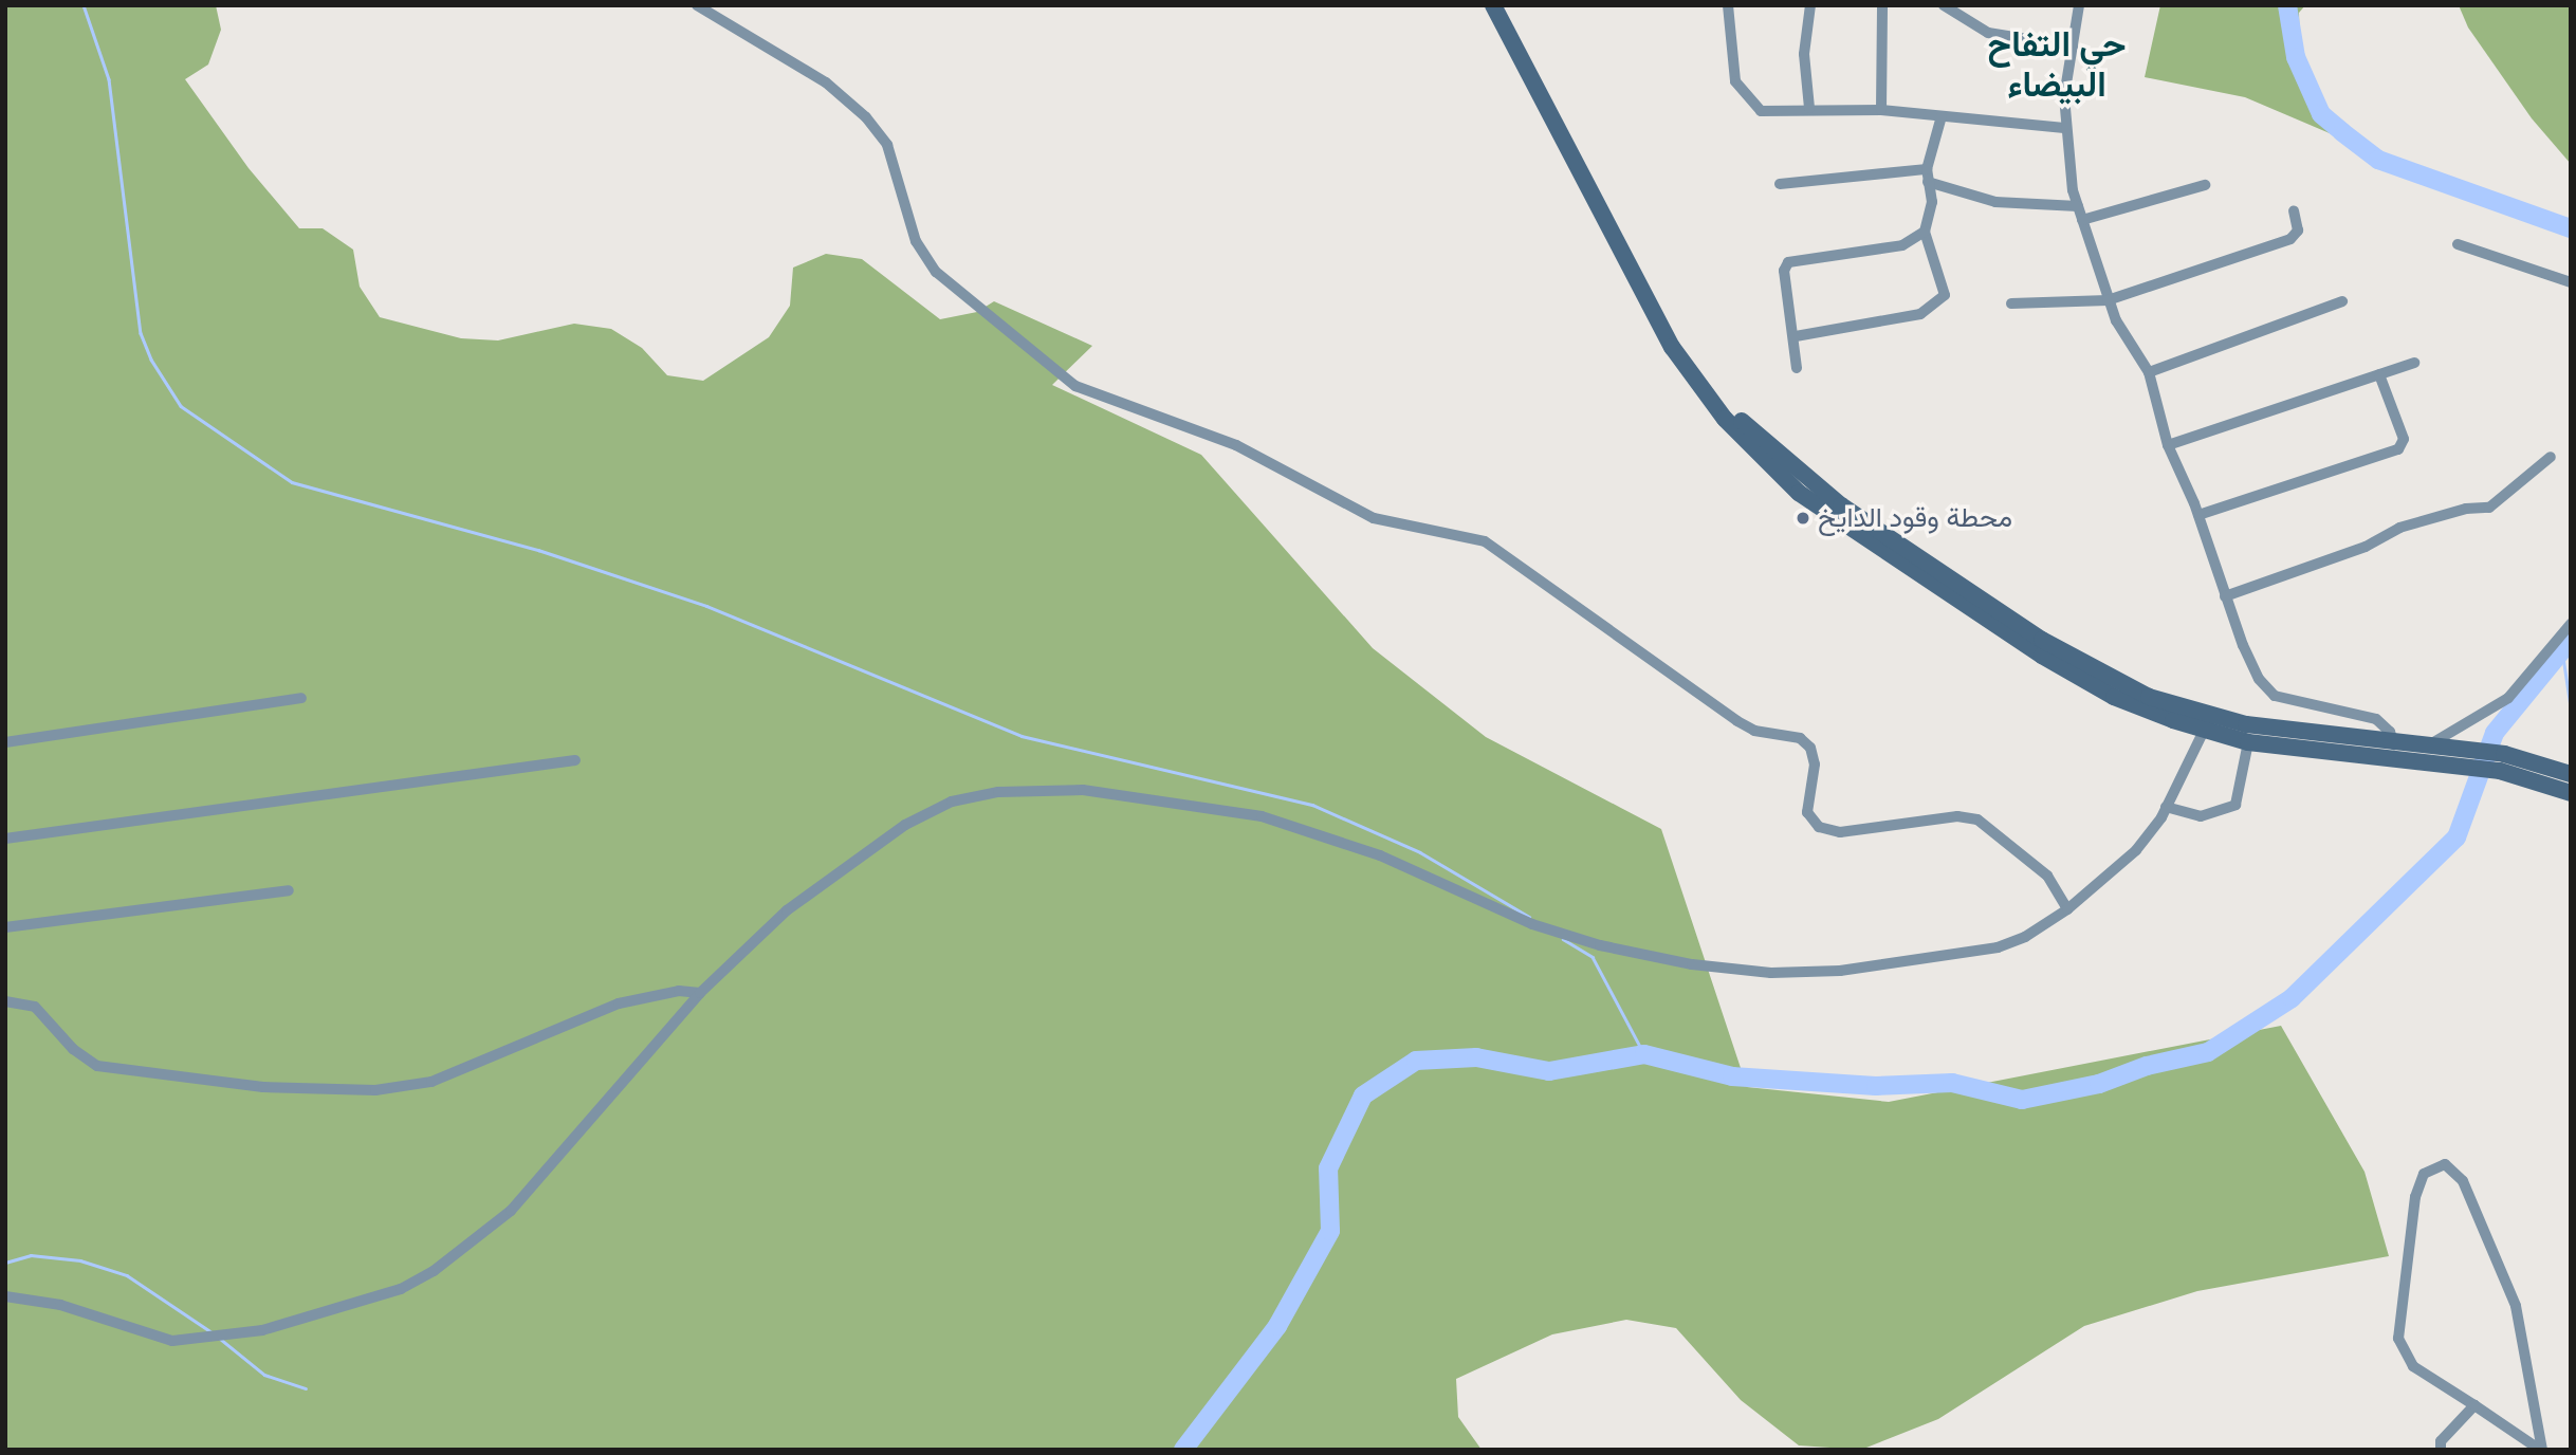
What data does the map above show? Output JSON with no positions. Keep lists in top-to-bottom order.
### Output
{
  "districts": ["حي التفاح البيضاء"],
  "places": ["محطة وقود الدايخ"]
}
